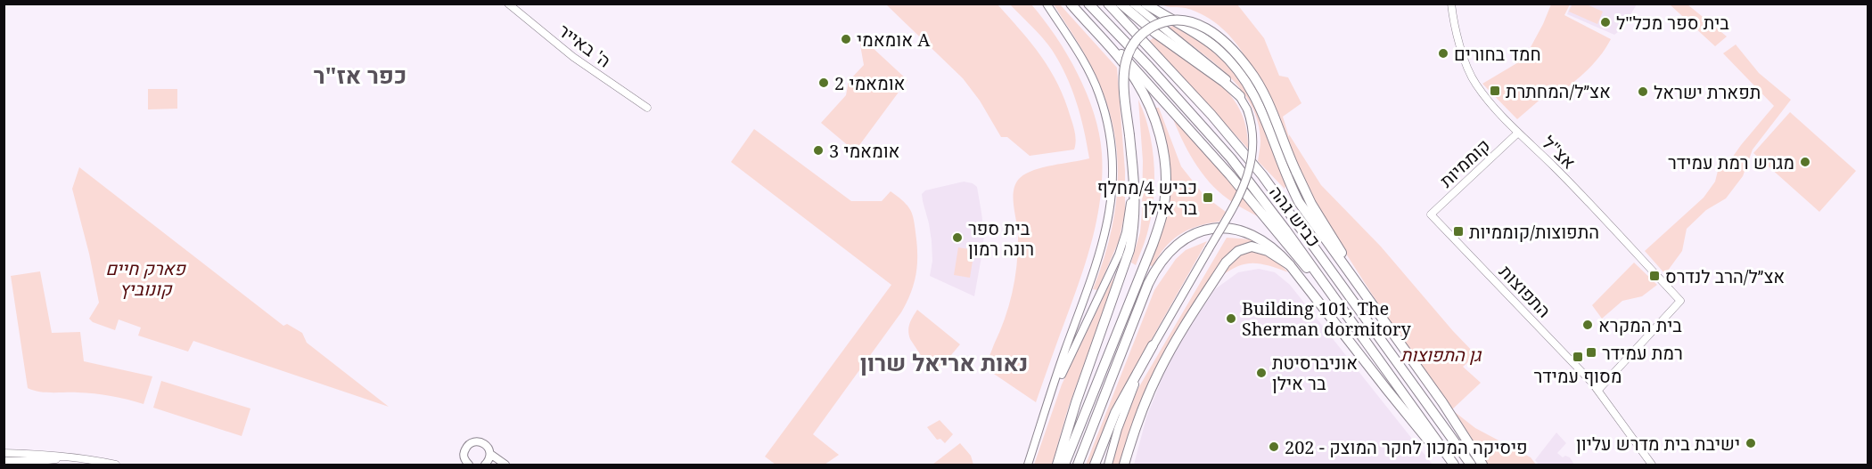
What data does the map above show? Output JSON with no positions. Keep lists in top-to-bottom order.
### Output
{
  "streets": {
    "highway": ["כביש גהה"],
    "street": [
      "ה' באייר",
      "אצ\"ל",
      "קוממיות",
      "התפוצות"
    ]
  },
  "crossings": [
    ["אצ\"ל", "קוממיות"],
    ["אצ\"ל", "התפוצות"],
    ["קוממיות", "התפוצות"]
  ],
  "districts": ["כפר אז\"ר", "נאות אריאל שרון"],
  "parks": ["פארק חיים קונוביץ", "גן התפוצות"],
  "places": {
    "other": [
      "בית ספר מכל\"ל",
      "אומאמי A",
      "חמד בחורים",
      "אומאמי 2",
      "תפארת ישראל",
      "אומאמי 3",
      "מגרש רמת עמידר",
      "בית ספר רונה רמון",
      "Building 101, The Sherman dormitory",
      "בית המקרא",
      "אוניברסיטת בר אילן",
      "ישיבת בית מדרש עליון",
      "202 - פיסיקה המכון לחקר המוצק"
    ],
    "transit": [
      "אצ״ל/המחתרת",
      "כביש 4/מחלף בר אילן",
      "התפוצות/קוממיות",
      "אצ״ל/הרב לנדרס",
      "רמת עמידר",
      "מסוף עמידר"
    ]
  }
}
